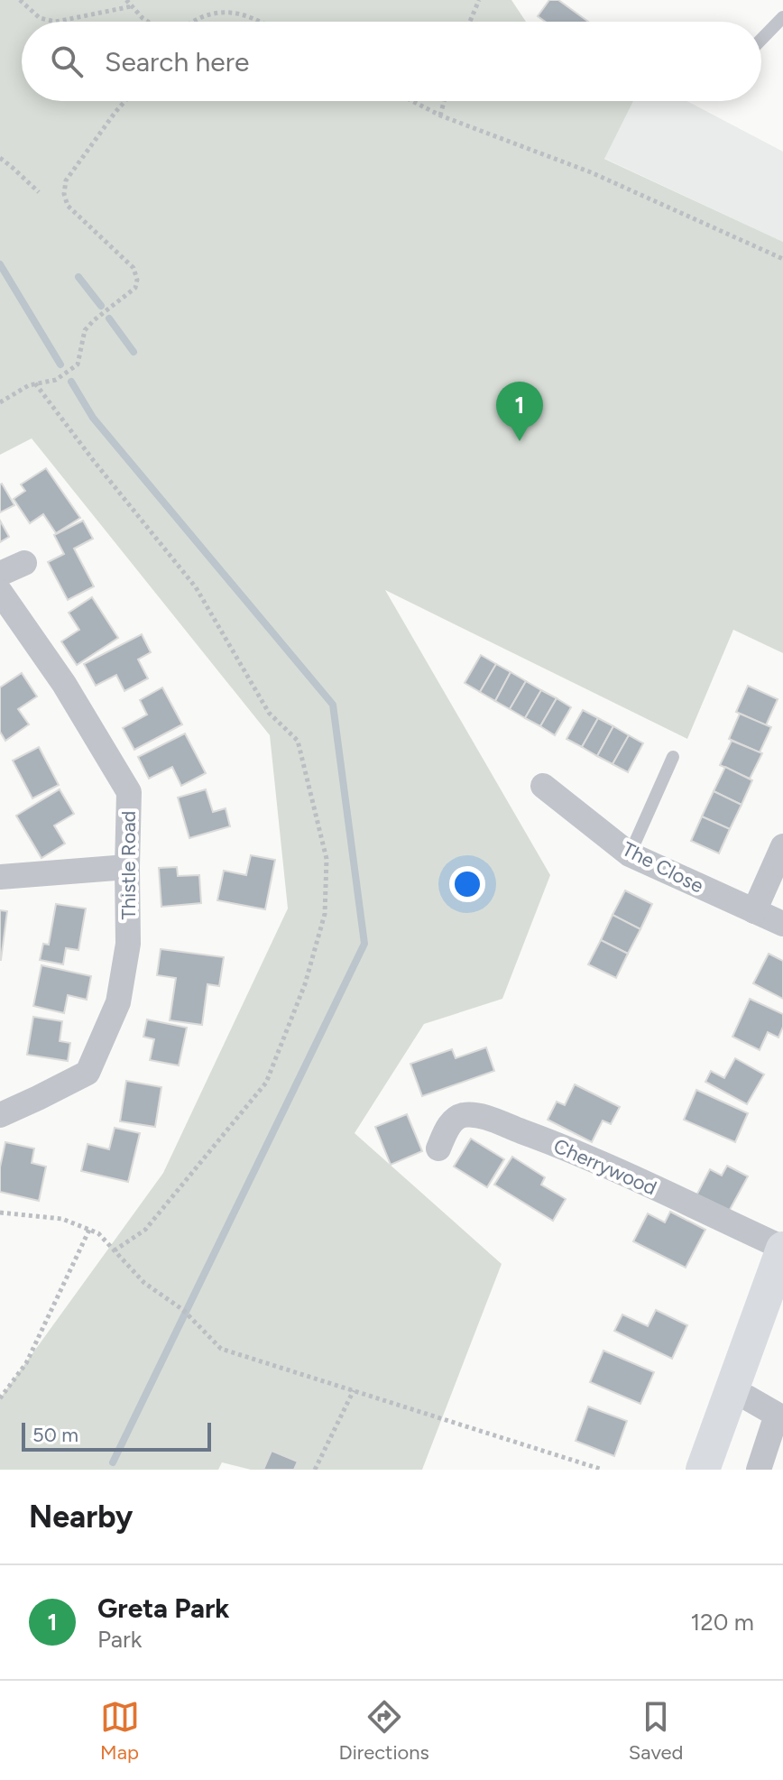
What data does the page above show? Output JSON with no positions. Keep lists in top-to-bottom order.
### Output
{
  "streets": {
    "street": ["Thistle Road", "The Close", "Cherrywood"]
  },
  "scale_bar": "50 m",
  "page": {
    "search": "Search here",
    "pins": "1",
    "scale": "50 m",
    "heading": "Nearby",
    "list": [
      {
        "mark": "1",
        "name": "Greta Park",
        "note": "Park",
        "value": "120 m"
      }
    ],
    "nav": ["Map", "Directions", "Saved"]
  }
}
